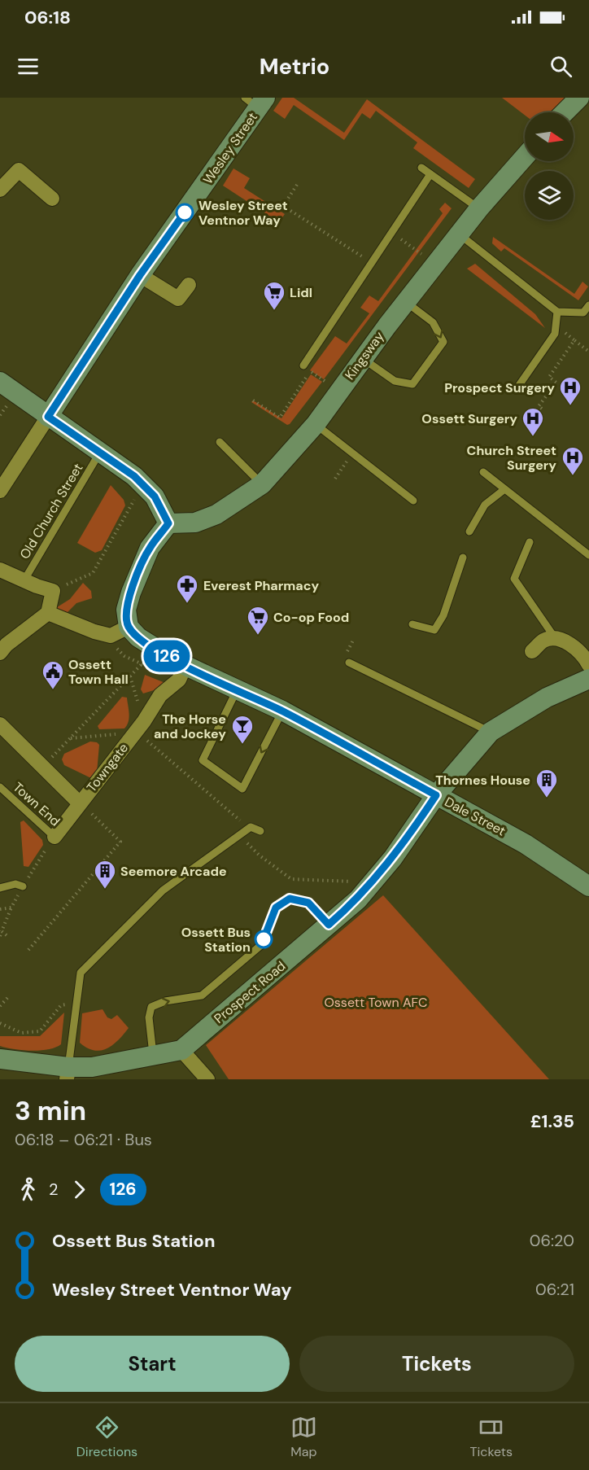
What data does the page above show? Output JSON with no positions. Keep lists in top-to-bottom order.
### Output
{
  "streets": {
    "main road": [
      "Wesley Street",
      "Kingsway",
      "Dale Street",
      "Prospect Road"
    ],
    "street": ["Towngate"],
    "lane": ["Old Church Street", "Town End"]
  },
  "crossings": [
    ["Towngate", "Town End"],
    ["Towngate", "Dale Street"],
    ["Dale Street", "Prospect Road"]
  ],
  "parks": ["Ossett Town AFC"],
  "places": {
    "other": ["Wesley Street Ventnor Way", "Ossett Bus Station"],
    "supermarket": ["Lidl", "Co-op Food"],
    "hospital": ["Prospect Surgery", "Ossett Surgery", "Church Street Surgery"],
    "pharmacy": ["Everest Pharmacy"],
    "public building": ["Ossett Town Hall"],
    "bar": ["The Horse and Jockey"],
    "building": ["Thornes House", "Seemore Arcade"]
  },
  "lines": ["bus line 126"],
  "north": "right",
  "page": {
    "status": "06:18",
    "header": "Metrio",
    "on_map": "126",
    "heading": ["3 min", "06:18 – 06:21 · Bus", "£1.35"],
    "legs": ["2", "126"],
    "list": [
      {
        "name": "Ossett Bus Station",
        "value": "06:20"
      },
      {
        "name": "Wesley Street Ventnor Way",
        "value": "06:21"
      }
    ],
    "buttons": ["Start", "Tickets"],
    "tabs": ["Directions", "Map", "Tickets"]
  }
}
